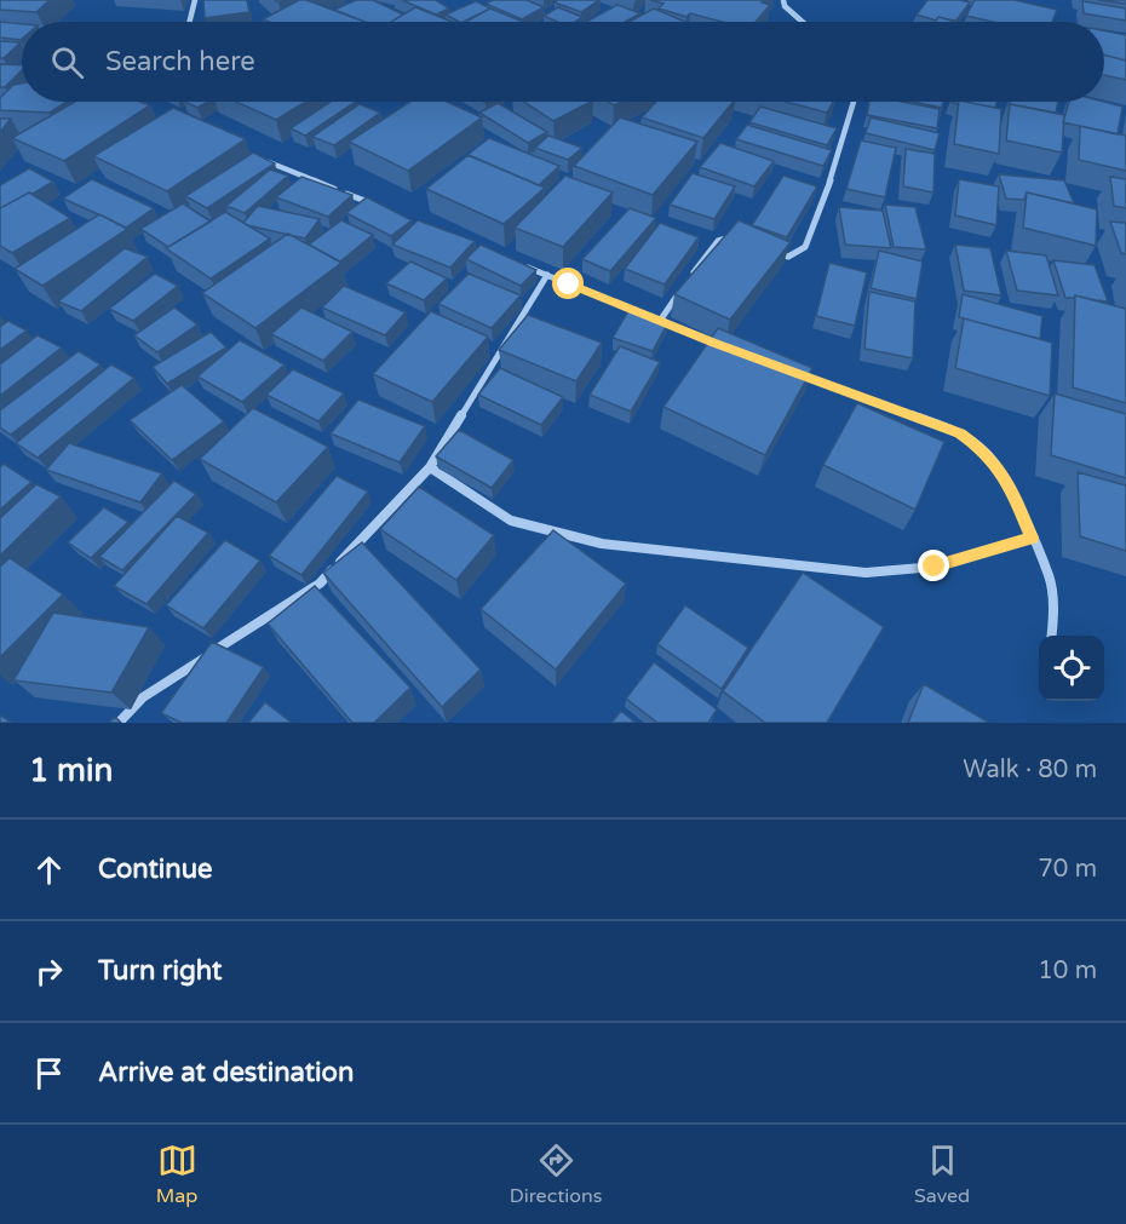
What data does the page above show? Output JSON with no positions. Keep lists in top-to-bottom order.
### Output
{
  "page": {
    "search": "Search here",
    "heading": ["1 min", "Walk · 80 m"],
    "list": [
      ["Continue", "70 m"],
      ["Turn right", "10 m"],
      "Arrive at destination"
    ],
    "nav": ["Map", "Directions", "Saved"]
  }
}
